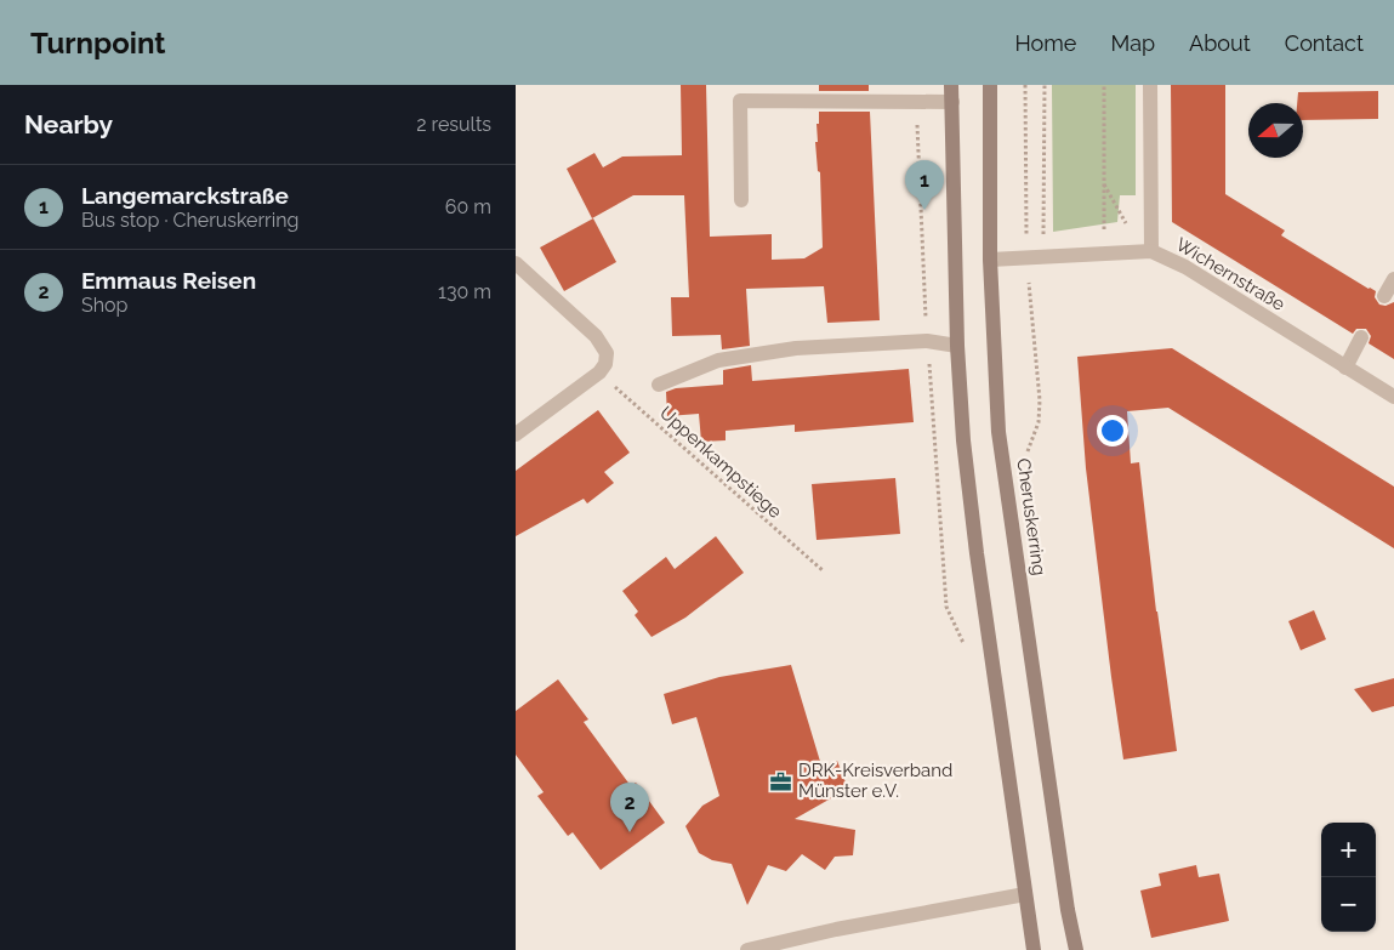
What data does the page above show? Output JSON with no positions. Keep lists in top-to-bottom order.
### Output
{
  "streets": {
    "main road": ["Cheruskerring"],
    "street": ["Wichernstraße"],
    "path": ["Uppenkampstiege"]
  },
  "crossings": [
    ["Wichernstraße", "Cheruskerring"]
  ],
  "places": {
    "office": ["DRK-Kreisverband Münster e.V."]
  },
  "north": "left",
  "page": {
    "header": "Turnpoint",
    "nav": [
      "Home",
      "Map",
      "About",
      "Contact"
    ],
    "heading": ["Nearby", "2 results"],
    "pins": ["1", "2"],
    "list": [
      {
        "mark": "1",
        "name": "Langemarckstraße",
        "note": "Bus stop · Cheruskerring",
        "value": "60 m"
      },
      {
        "mark": "2",
        "name": "Emmaus Reisen",
        "note": "Shop",
        "value": "130 m"
      }
    ],
    "map_buttons": ["+", "−"]
  }
}
